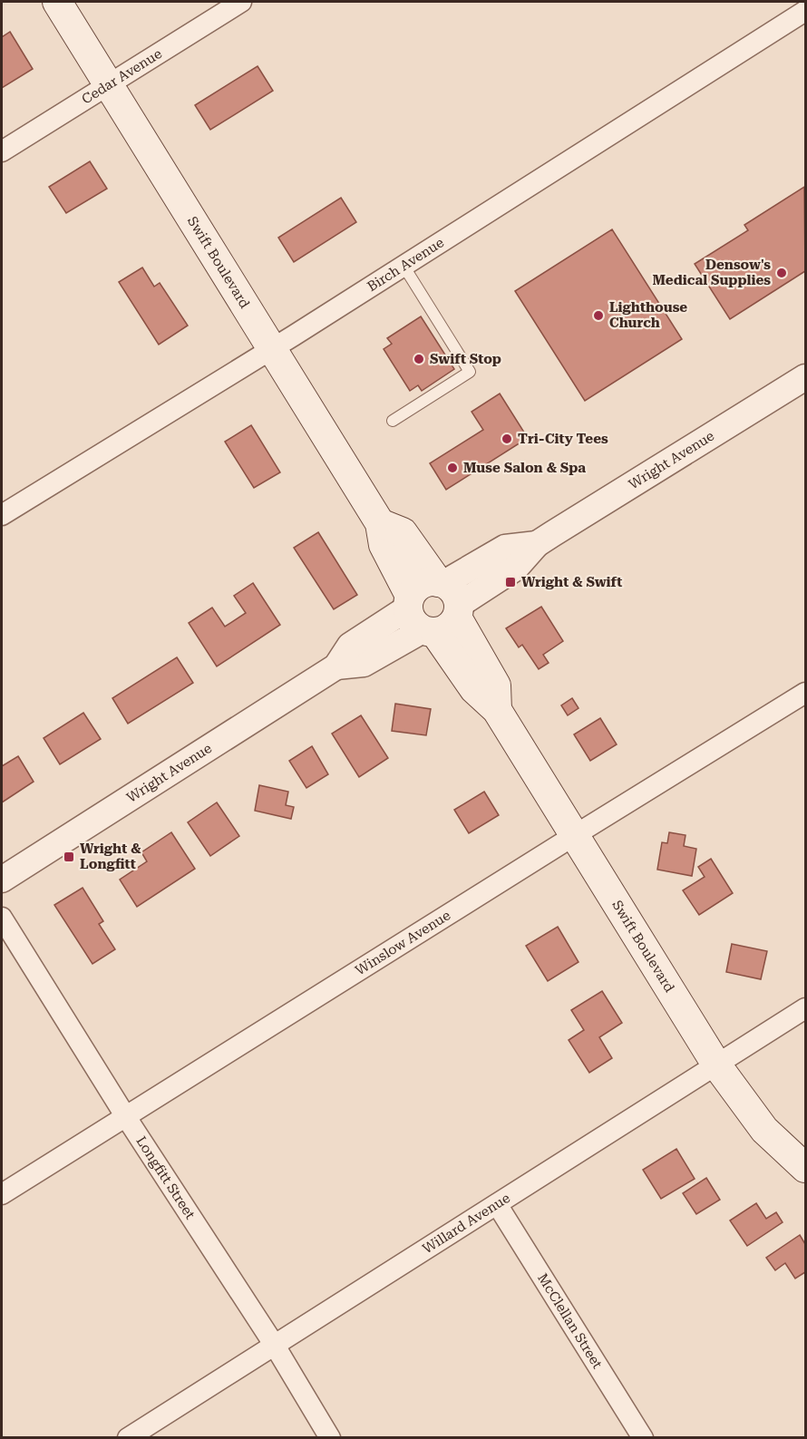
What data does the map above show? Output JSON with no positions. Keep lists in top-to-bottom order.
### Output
{
  "streets": {
    "main road": ["Swift Boulevard"],
    "street": [
      "Cedar Avenue",
      "Birch Avenue",
      "Wright Avenue",
      "Winslow Avenue",
      "Longfitt Street",
      "Willard Avenue",
      "McClellan Street"
    ]
  },
  "crossings": [
    ["Cedar Avenue", "Swift Boulevard"],
    ["Swift Boulevard", "Birch Avenue"],
    ["Swift Boulevard", "Wright Avenue"],
    ["Swift Boulevard", "Winslow Avenue"],
    ["Swift Boulevard", "Willard Avenue"],
    ["Winslow Avenue", "Longfitt Street"],
    ["Longfitt Street", "Willard Avenue"],
    ["Willard Avenue", "McClellan Street"]
  ],
  "places": {
    "other": [
      "Densow's Medical Supplies",
      "Lighthouse Church",
      "Swift Stop",
      "Tri-City Tees",
      "Muse Salon & Spa"
    ],
    "transit": ["Wright & Swift", "Wright & Longfitt"]
  }
}
